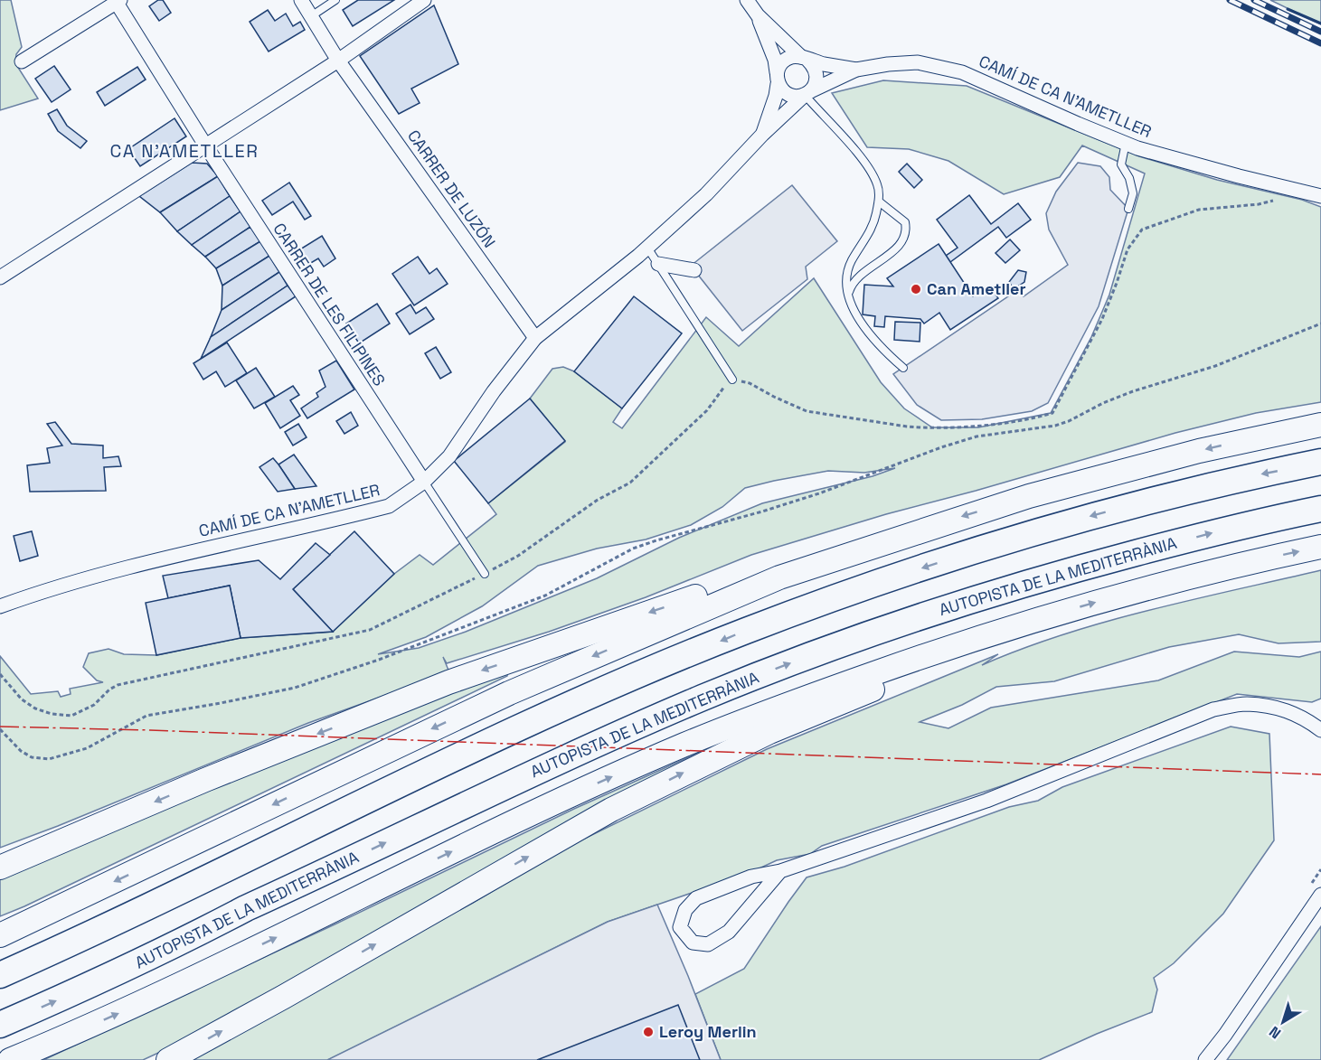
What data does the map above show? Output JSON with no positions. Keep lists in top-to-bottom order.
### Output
{
  "streets": {
    "highway": ["AUTOPISTA DE LA MEDITERRÀNIA"],
    "street": ["CAMÍ DE CA N'AMETLLER", "CARRER DE LUZÓN", "CARRER DE LES FILIPINES"]
  },
  "crossings": [
    ["CAMÍ DE CA N'AMETLLER", "CARRER DE LUZÓN"],
    ["CAMÍ DE CA N'AMETLLER", "CARRER DE LES FILIPINES"]
  ],
  "districts": ["CA N'AMETLLER"],
  "places": ["Can Ametller", "Leroy Merlin"],
  "north": "bottom left"
}
